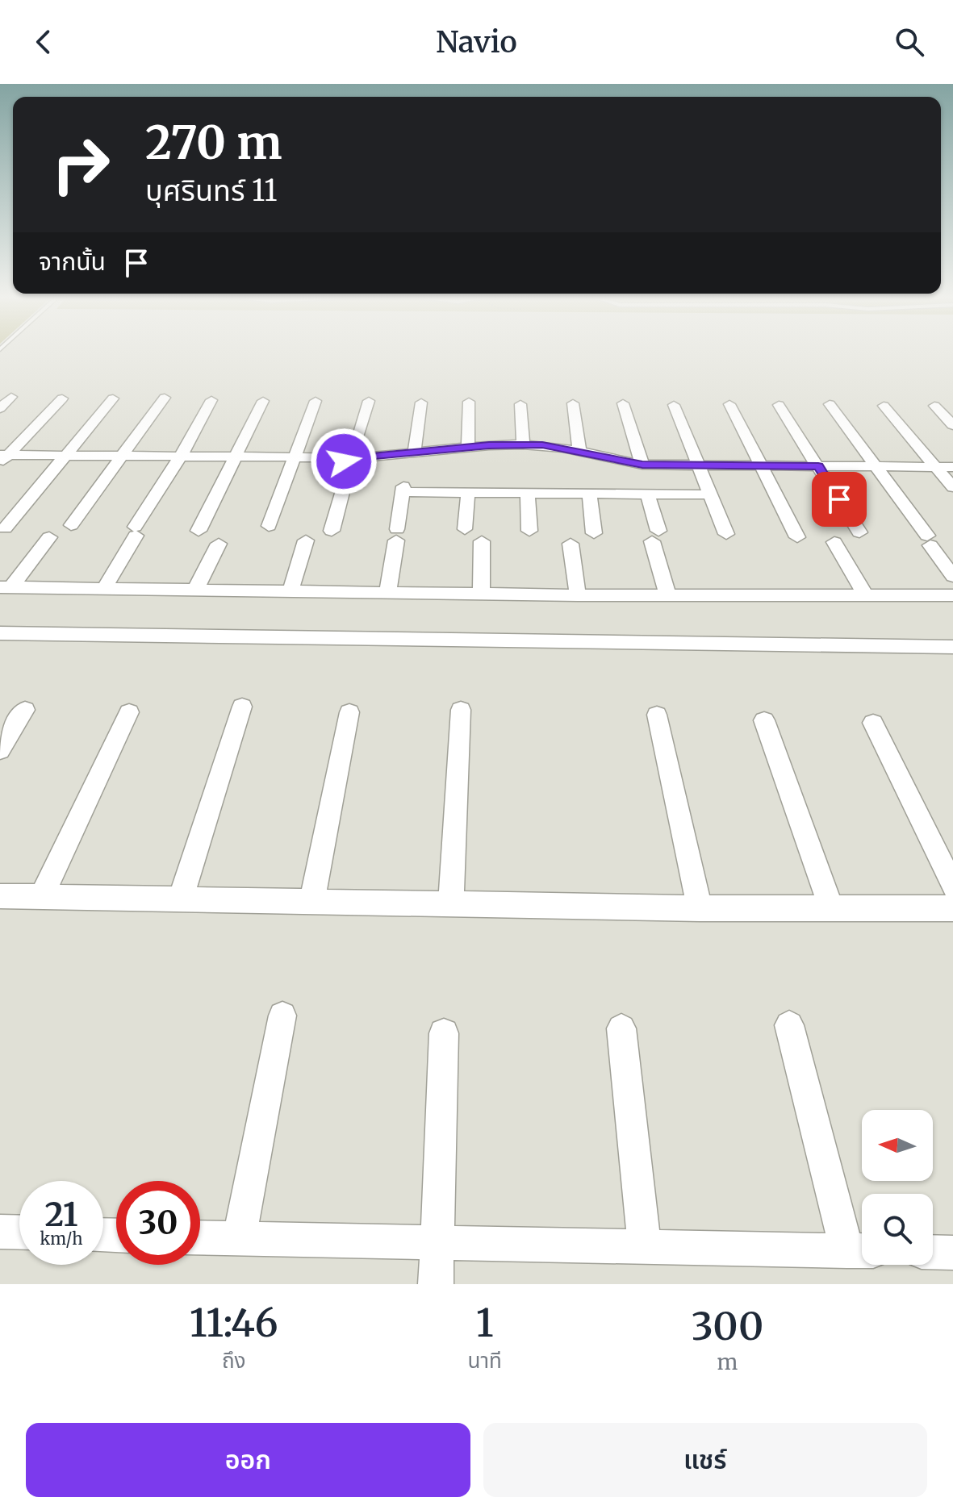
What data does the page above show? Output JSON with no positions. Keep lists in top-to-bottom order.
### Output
{
  "north": "left",
  "page": {
    "header": "Navio",
    "turn": ["270 m", "บุศรินทร์ 11"],
    "then": "จากนั้น",
    "speed": "21 km/h",
    "limit": "30",
    "eta": [
      "11:46",
      "ถึง",
      "1",
      "นาที",
      "300",
      "m"
    ],
    "buttons": ["ออก", "แชร์"]
  }
}
